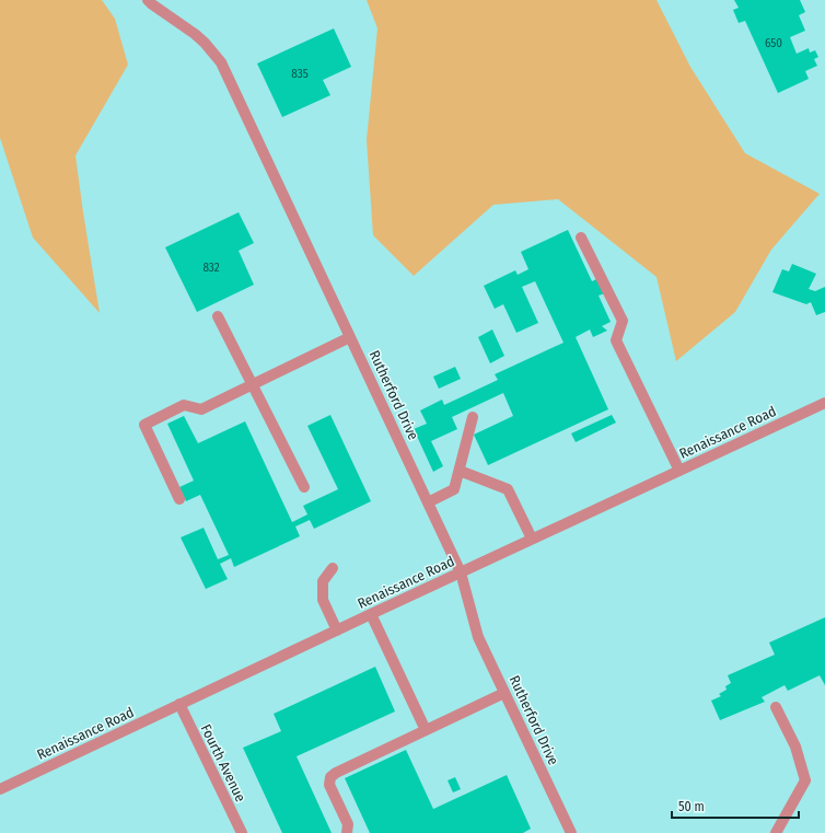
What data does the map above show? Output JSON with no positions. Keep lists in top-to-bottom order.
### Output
{
  "streets": {
    "street": ["Rutherford Drive", "Renaissance Road", "Fourth Avenue"]
  },
  "crossings": [
    ["Rutherford Drive", "Renaissance Road"],
    ["Renaissance Road", "Fourth Avenue"]
  ],
  "house_numbers": ["650", "835", "832"],
  "scale_bar": "50 m"
}
